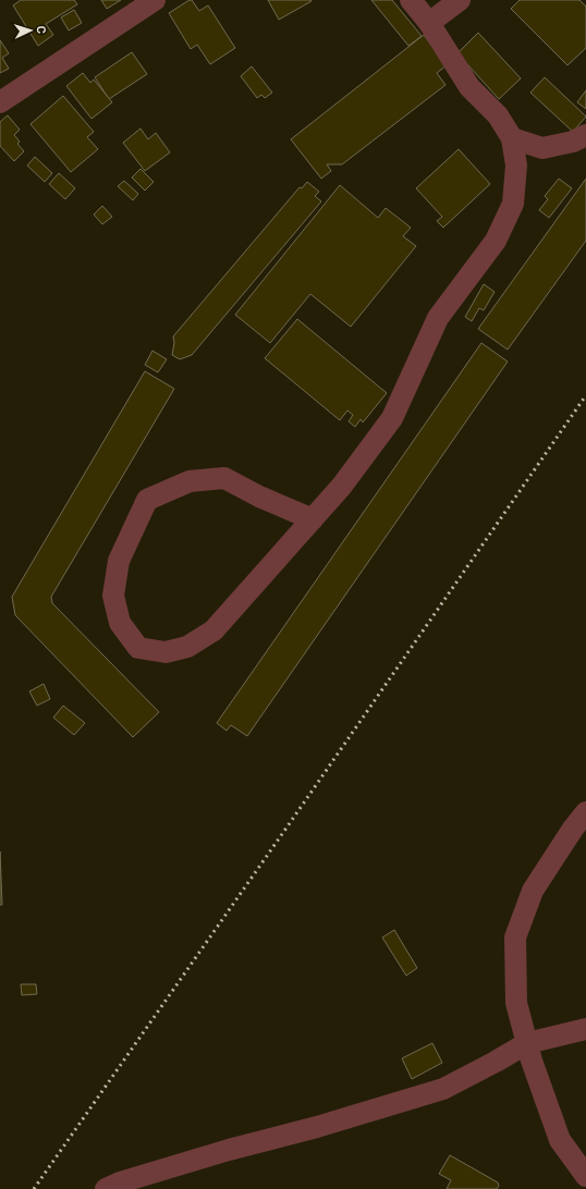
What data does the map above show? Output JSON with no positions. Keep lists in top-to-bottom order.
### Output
{
  "north": "right"
}
